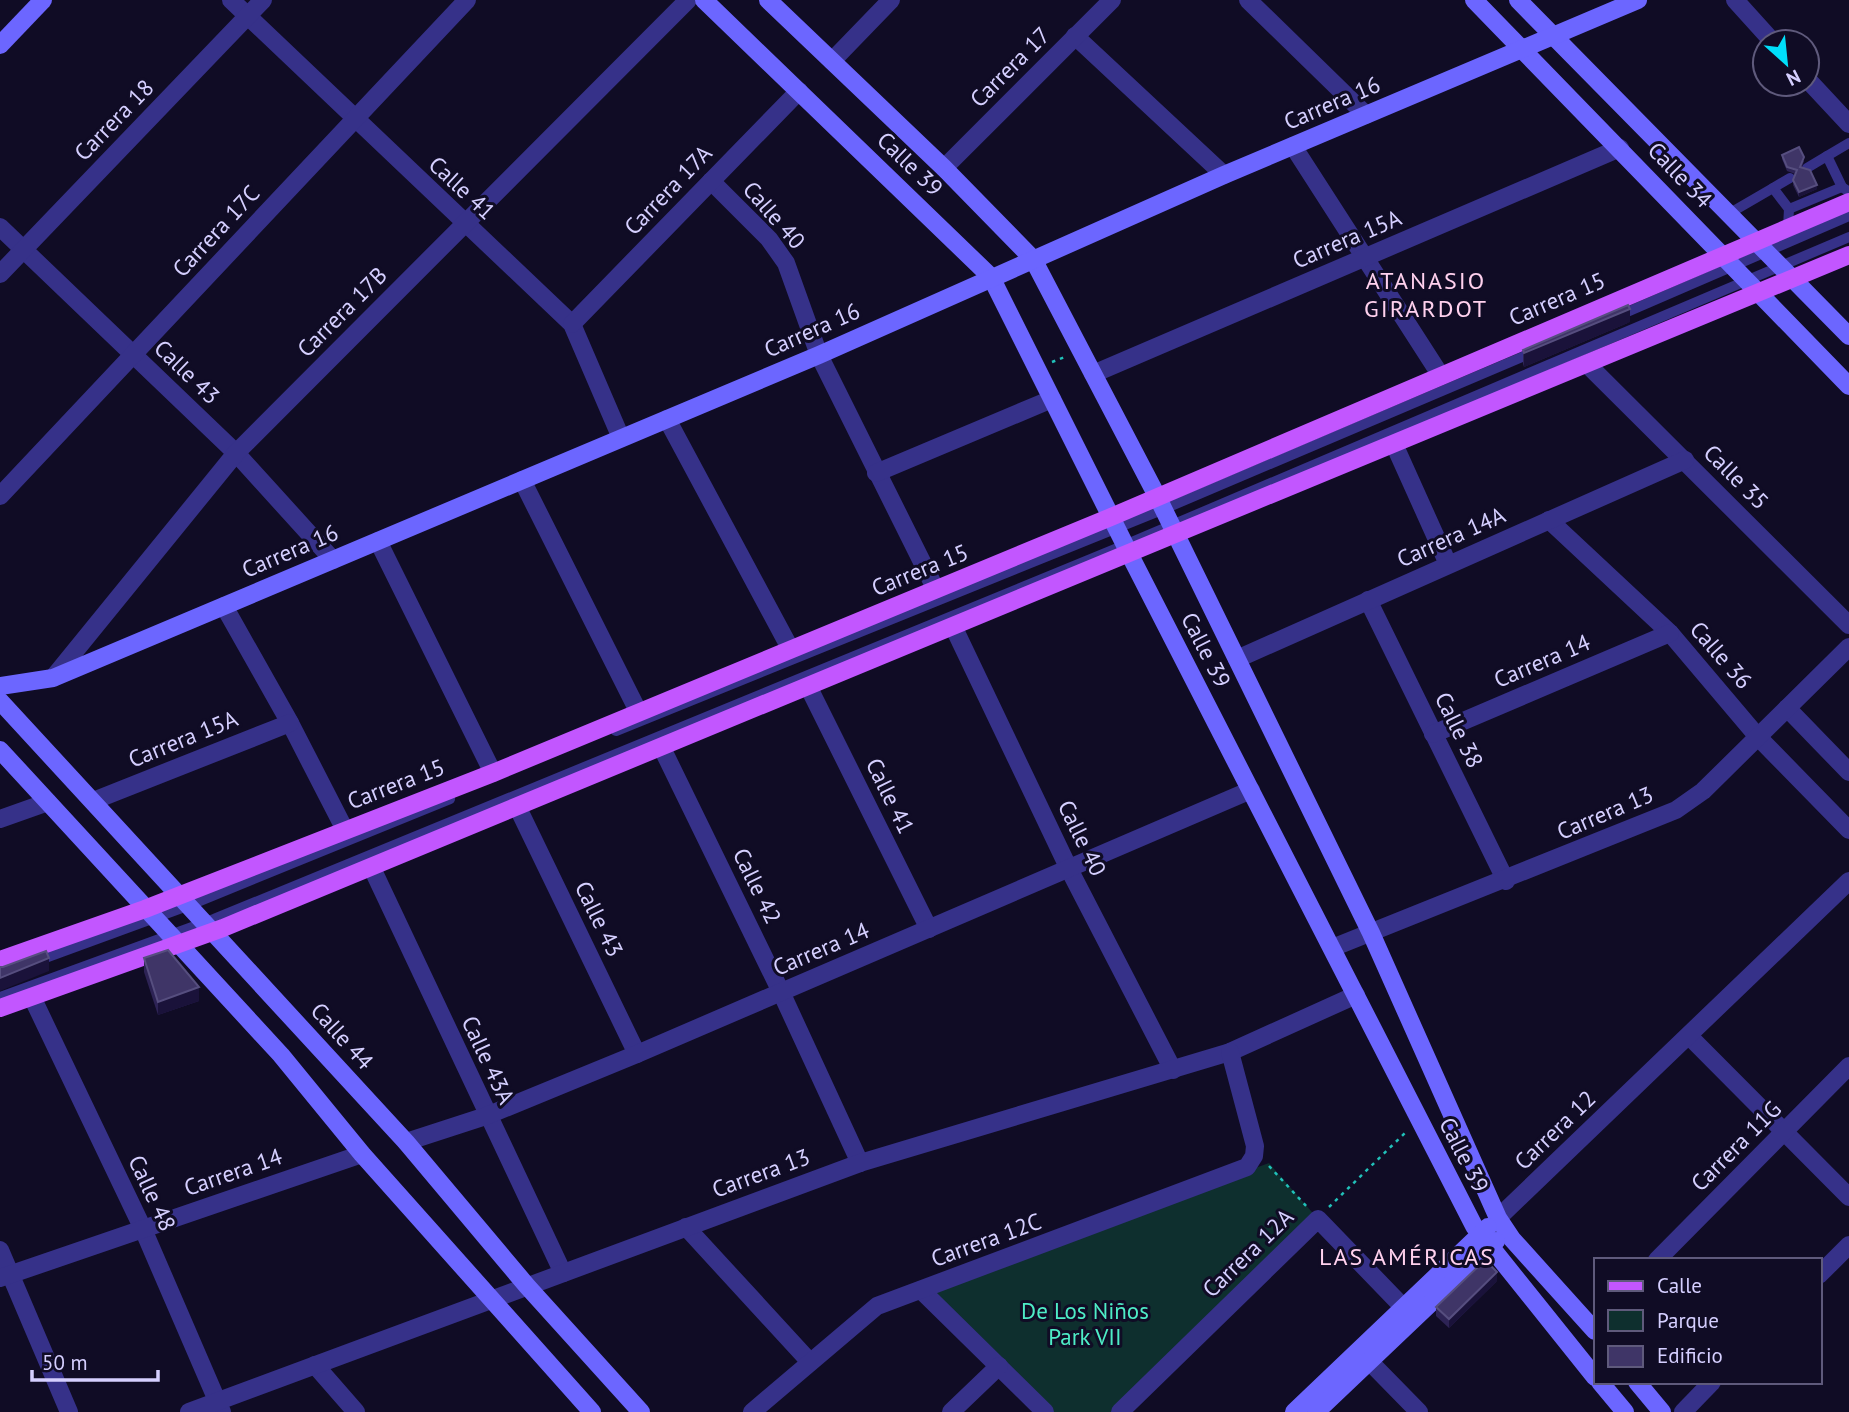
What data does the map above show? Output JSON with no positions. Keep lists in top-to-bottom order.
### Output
{
  "streets": {
    "main road": ["Carrera 15"],
    "street": [
      "Carrera 17",
      "Carrera 16",
      "Carrera 18",
      "Calle 39",
      "Calle 34",
      "Calle 41",
      "Carrera 17A",
      "Calle 40",
      "Carrera 17C",
      "Carrera 15A",
      "Carrera 17B",
      "Calle 43",
      "Calle 35",
      "Carrera 14A",
      "Calle 36",
      "Carrera 14",
      "Calle 38",
      "Carrera 13",
      "Calle 42",
      "Calle 44",
      "Calle 43A",
      "Carrera 12",
      "Carrera 11G",
      "Calle 48",
      "Carrera 12C",
      "Carrera 12A"
    ]
  },
  "crossings": [
    ["Carrera 17", "Calle 39"],
    ["Carrera 16", "Calle 39"],
    ["Carrera 16", "Calle 34"],
    ["Carrera 16", "Calle 41"],
    ["Carrera 16", "Calle 40"],
    ["Carrera 16", "Carrera 17B"],
    ["Carrera 16", "Calle 43"],
    ["Carrera 18", "Calle 41"],
    ["Carrera 18", "Calle 43"],
    ["Calle 39", "Carrera 17A"],
    ["Calle 39", "Carrera 15A"],
    ["Calle 39", "Carrera 15"],
    ["Calle 39", "Carrera 14A"],
    ["Calle 39", "Carrera 14"],
    ["Calle 39", "Carrera 13"],
    ["Calle 39", "Carrera 12"],
    ["Calle 34", "Carrera 15A"],
    ["Calle 34", "Carrera 15"],
    ["Calle 41", "Carrera 17A"],
    ["Calle 41", "Carrera 17C"],
    ["Calle 41", "Carrera 15"],
    ["Calle 41", "Carrera 17B"],
    ["Calle 41", "Carrera 14"],
    ["Carrera 17A", "Calle 40"],
    ["Calle 40", "Carrera 15"],
    ["Calle 40", "Carrera 14"],
    ["Calle 40", "Carrera 13"],
    ["Carrera 17C", "Calle 43"],
    ["Carrera 15A", "Calle 44"],
    ["Carrera 15", "Calle 43"],
    ["Carrera 15", "Calle 35"],
    ["Carrera 15", "Calle 42"],
    ["Carrera 15", "Calle 44"],
    ["Carrera 15", "Calle 43A"],
    ["Carrera 15", "Calle 48"],
    ["Carrera 17B", "Calle 43"],
    ["Calle 43", "Carrera 14"],
    ["Calle 35", "Carrera 14A"],
    ["Carrera 14A", "Calle 36"],
    ["Carrera 14A", "Calle 38"],
    ["Calle 36", "Carrera 14"],
    ["Calle 36", "Carrera 13"],
    ["Carrera 14", "Calle 38"],
    ["Carrera 14", "Calle 42"],
    ["Carrera 14", "Calle 44"],
    ["Carrera 14", "Calle 43A"],
    ["Carrera 14", "Calle 48"],
    ["Calle 38", "Carrera 13"],
    ["Carrera 13", "Calle 42"],
    ["Carrera 13", "Calle 44"],
    ["Carrera 13", "Calle 43A"],
    ["Carrera 13", "Calle 48"]
  ],
  "districts": ["ATANASIO GIRARDOT", "LAS AMÉRICAS"],
  "parks": ["De Los Niños Park VII"],
  "legend": ["Calle", "Parque", "Edificio"],
  "scale_bar": "50 m",
  "north": "bottom right"
}
